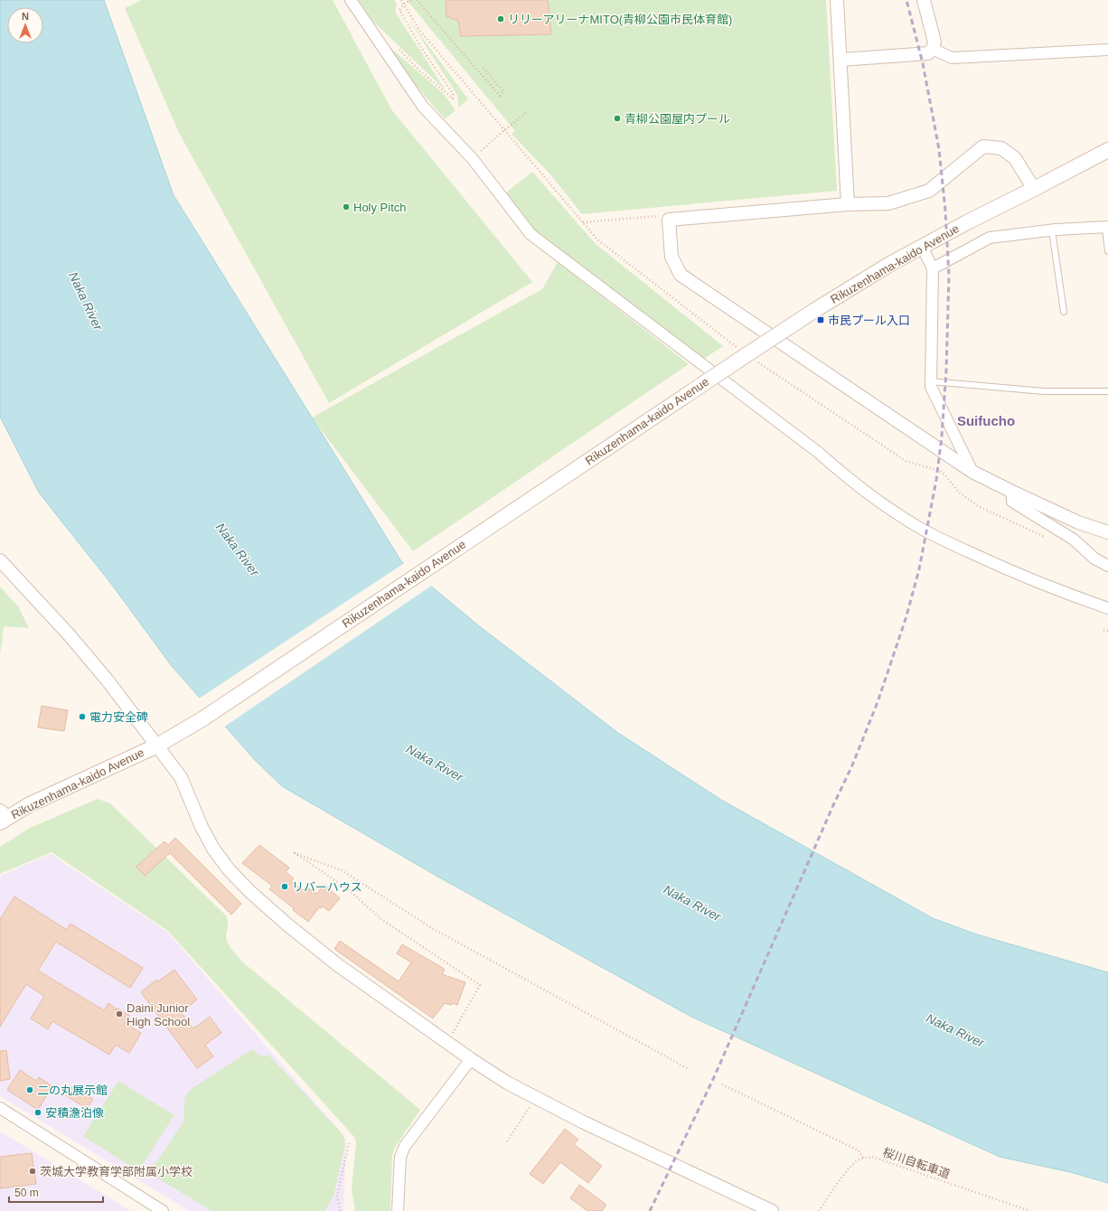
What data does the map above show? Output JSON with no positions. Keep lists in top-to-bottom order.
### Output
{
  "streets": {
    "main road": ["Rikuzenhama-kaido Avenue"],
    "path": ["桜川自転車道"]
  },
  "districts": ["Suifucho"],
  "water": ["Naka River"],
  "places": {
    "other": [
      "リリーアリーナMITO(青柳公園市民体育館)",
      "青柳公園屋内プール",
      "Holy Pitch",
      "電力安全碑",
      "リバーハウス",
      "Daini Junior High School",
      "二の丸展示館",
      "安積澹泊像",
      "茨城大学教育学部附属小学校"
    ],
    "transit": ["市民プール入口"]
  },
  "scale_bar": "50 m",
  "north": "top"
}
